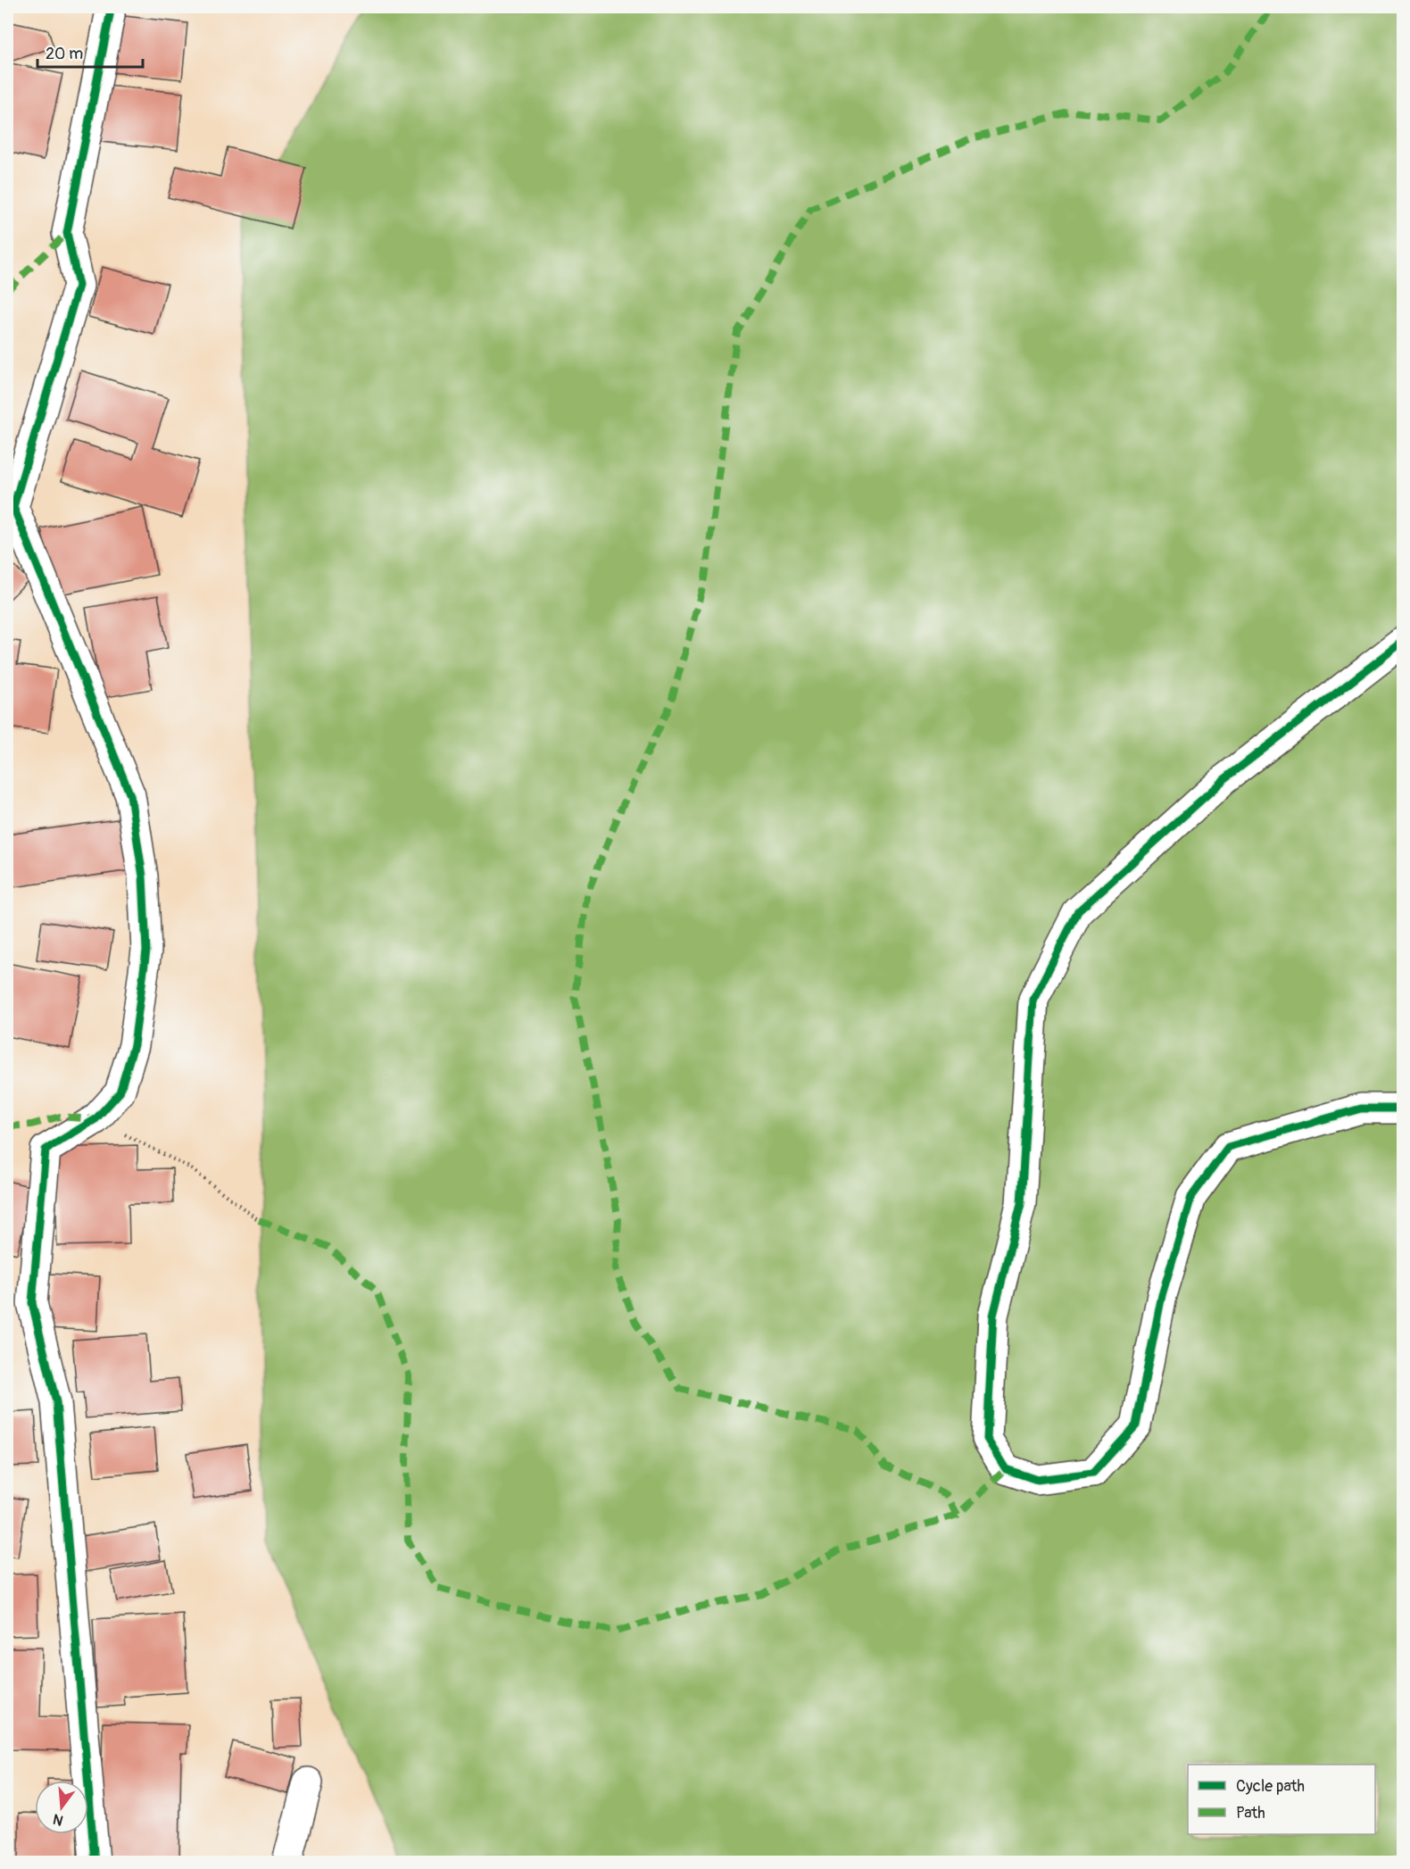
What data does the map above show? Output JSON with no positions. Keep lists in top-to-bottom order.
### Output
{
  "legend": ["Cycle path", "Path"],
  "scale_bar": "20 m",
  "north": "bottom"
}
